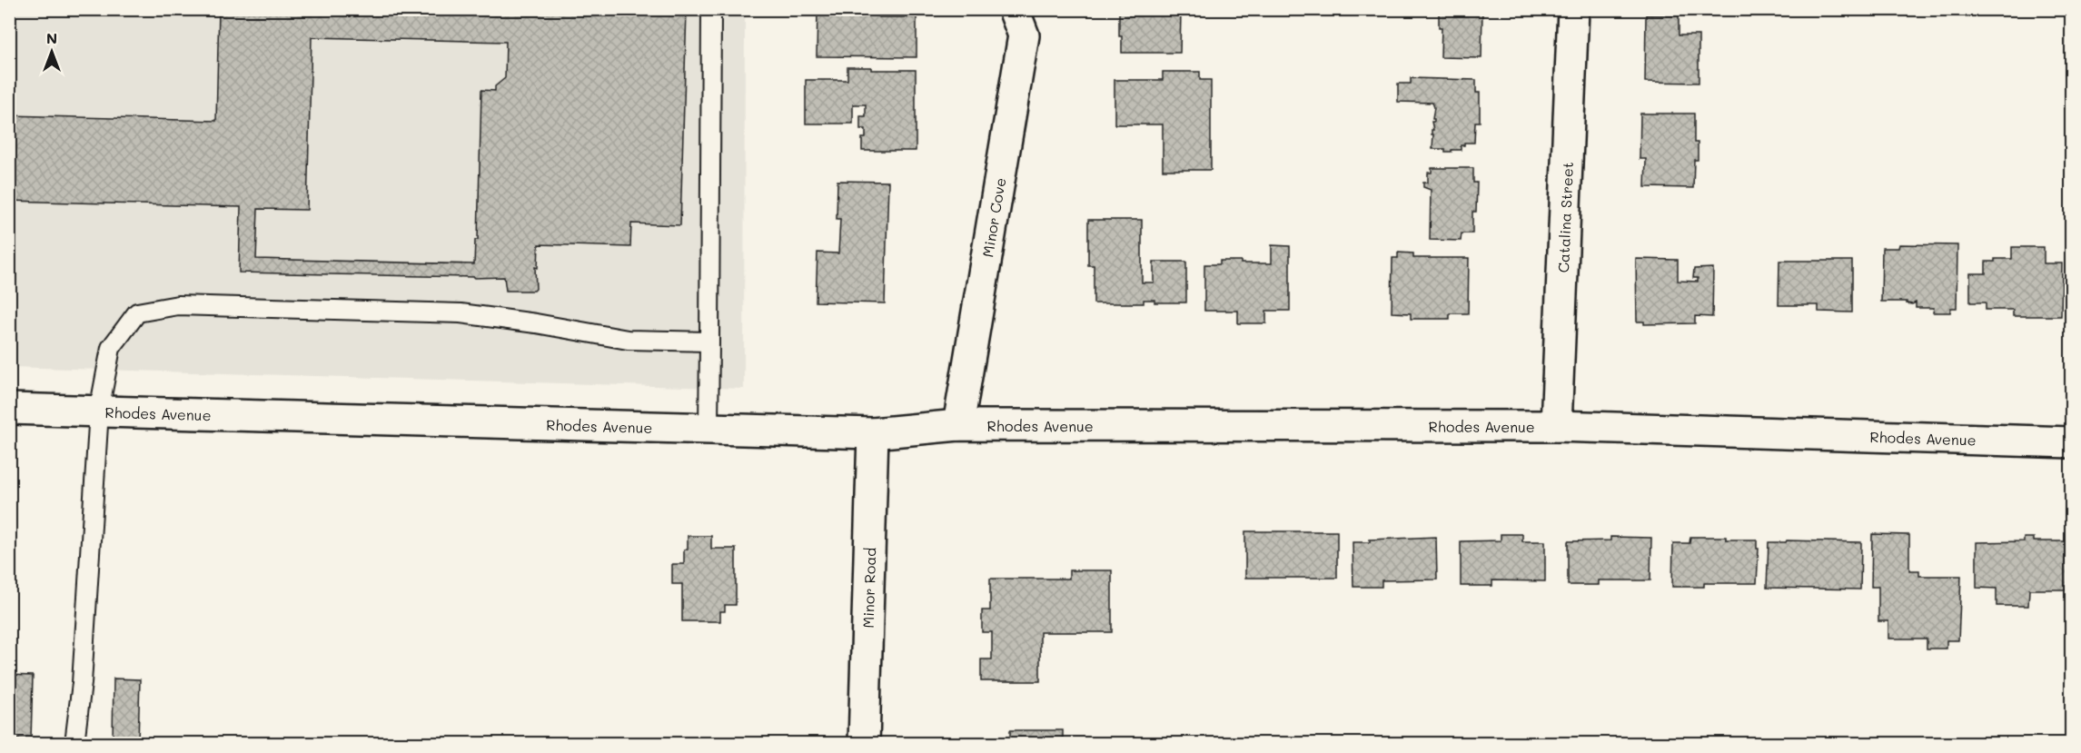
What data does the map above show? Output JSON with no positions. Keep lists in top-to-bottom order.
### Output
{
  "streets": {
    "main road": [
      "Minor Cove",
      "Catalina Street",
      "Rhodes Avenue",
      "Minor Road"
    ]
  },
  "crossings": [
    ["Minor Cove", "Rhodes Avenue"],
    ["Catalina Street", "Rhodes Avenue"],
    ["Rhodes Avenue", "Minor Road"]
  ],
  "north": "top"
}
